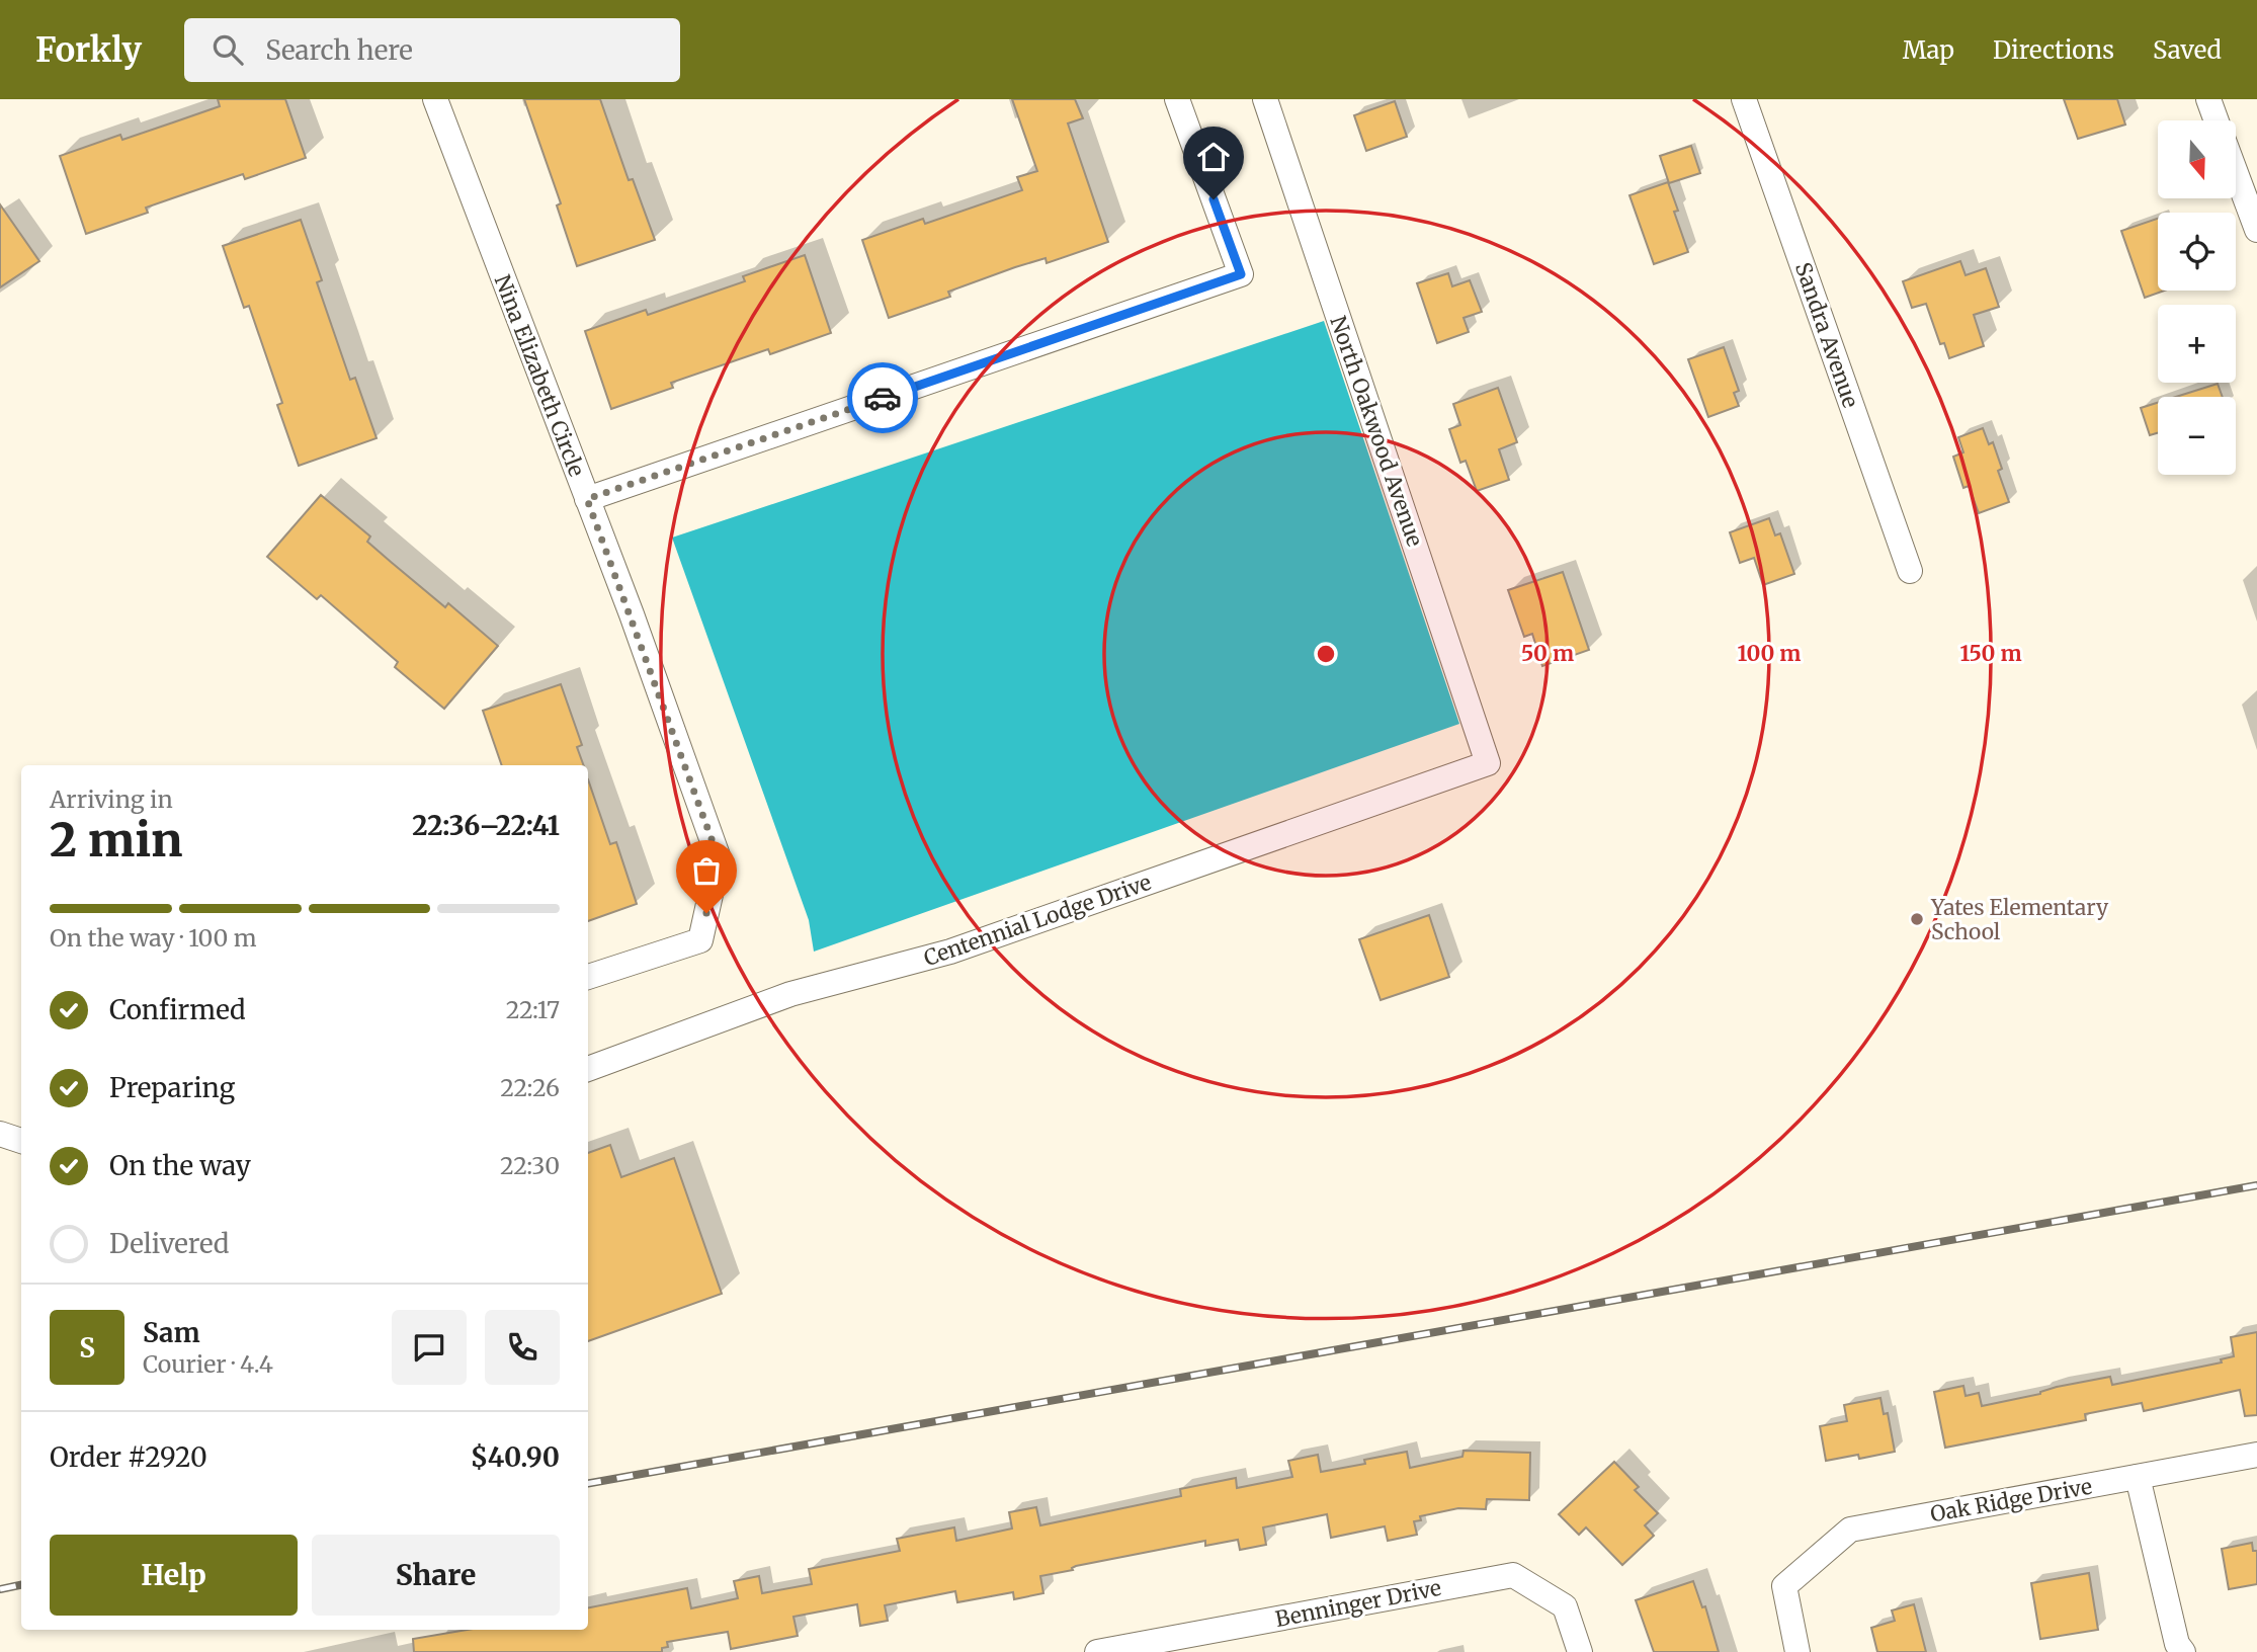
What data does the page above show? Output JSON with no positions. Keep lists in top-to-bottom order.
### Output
{
  "streets": {
    "street": [
      "Sandra Avenue",
      "Nina Elizabeth Circle",
      "North Oakwood Avenue",
      "Centennial Lodge Drive",
      "Oak Ridge Drive",
      "Benninger Drive"
    ]
  },
  "crossings": [
    ["North Oakwood Avenue", "Centennial Lodge Drive"]
  ],
  "places": ["Yates Elementary School"],
  "north": "bottom",
  "page": {
    "header": "Forkly",
    "search": "Search here",
    "nav": ["Map", "Directions", "Saved"],
    "map_buttons": ["+", "−"],
    "heading": ["2 min", "Arriving in", "22:36–22:41"],
    "panel": [
      "Sam",
      "Courier · 4.4",
      "Order #2920",
      "$40.90"
    ],
    "bar": "On the way · 100 m",
    "list": [
      ["Confirmed", "22:17"],
      ["Preparing", "22:26"],
      ["On the way", "22:30"],
      "Delivered"
    ],
    "round": "S",
    "buttons": ["Help", "Share"]
  },
  "rings": ["50 m", "100 m", "150 m"]
}
